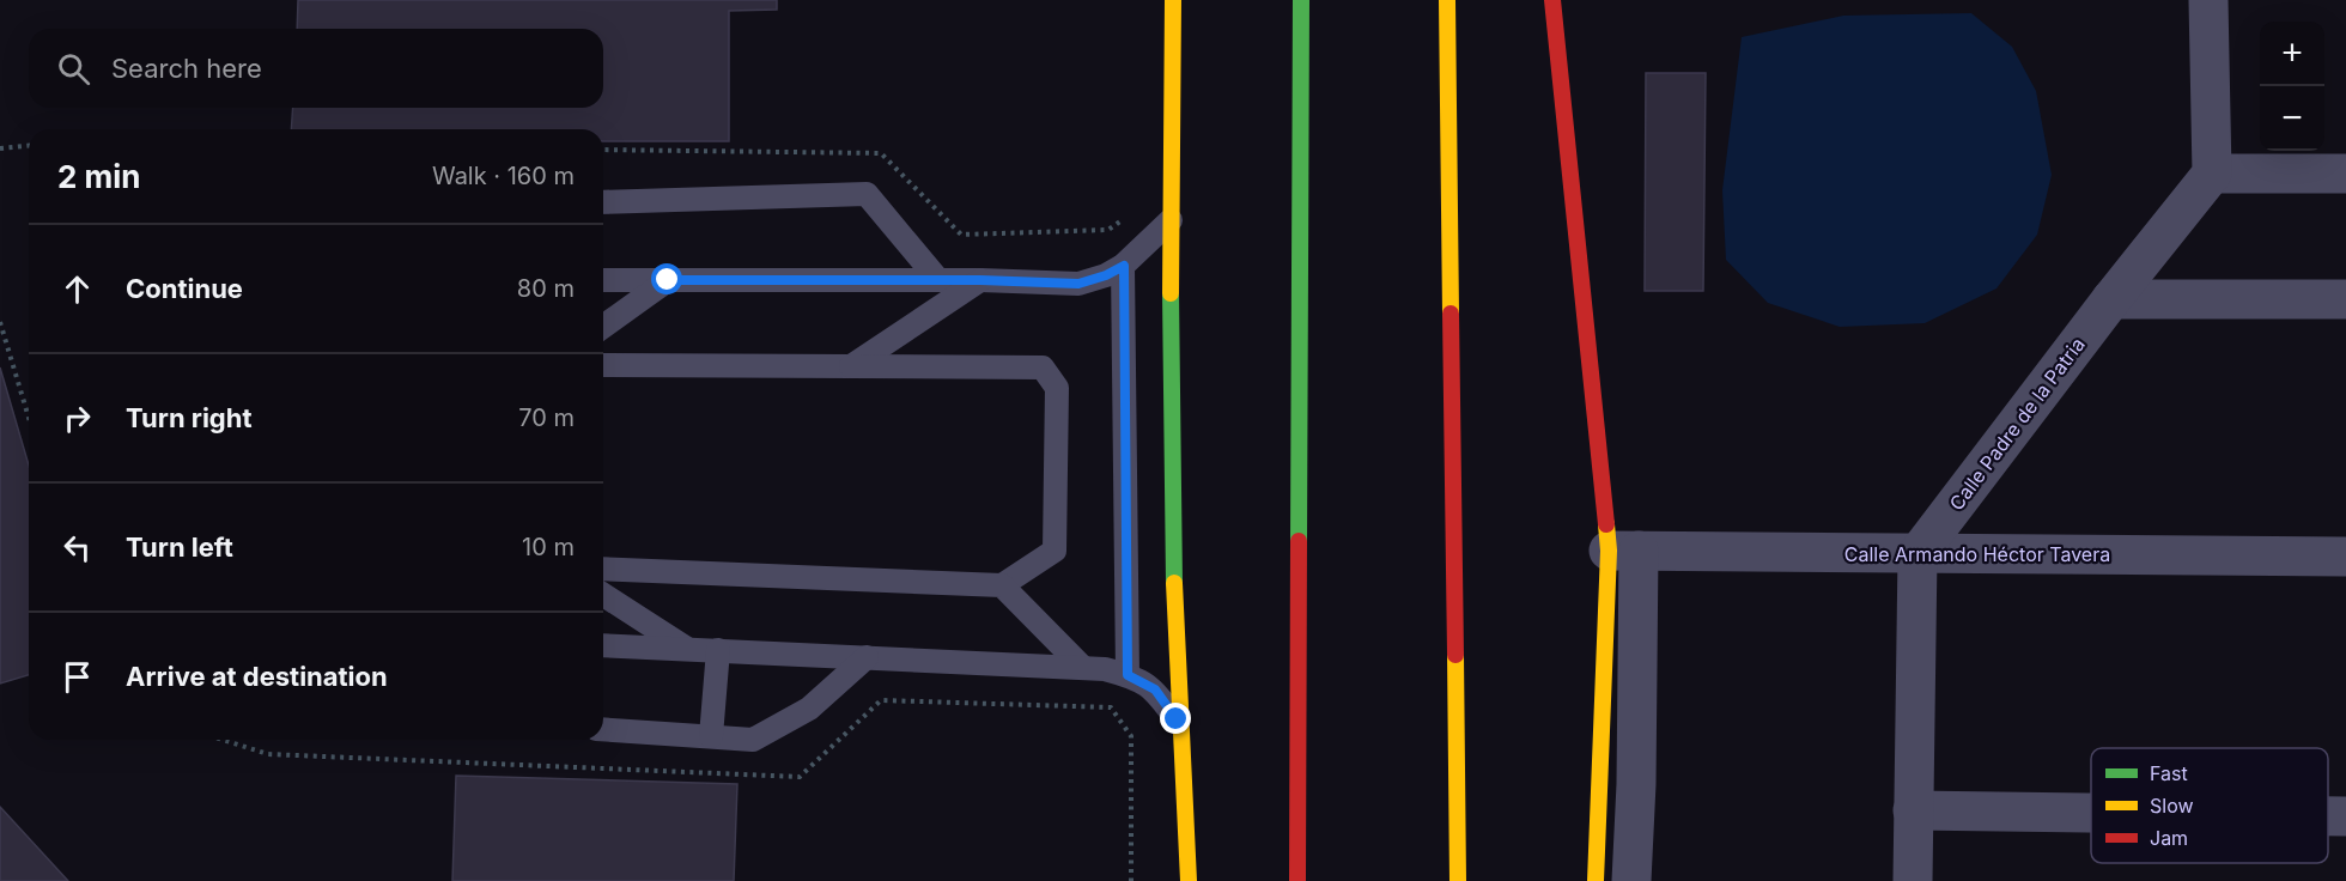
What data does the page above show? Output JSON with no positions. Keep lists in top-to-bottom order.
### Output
{
  "streets": {
    "street": ["Calle Padre de la Patria", "Calle Armando Héctor Tavera"]
  },
  "crossings": [
    ["Calle Padre de la Patria", "Calle Armando Héctor Tavera"]
  ],
  "legend": ["Fast", "Slow", "Jam"],
  "page": {
    "map_buttons": ["+", "−"],
    "search": "Search here",
    "heading": ["2 min", "Walk · 160 m"],
    "list": [
      ["Continue", "80 m"],
      ["Turn right", "70 m"],
      ["Turn left", "10 m"],
      "Arrive at destination"
    ]
  }
}
